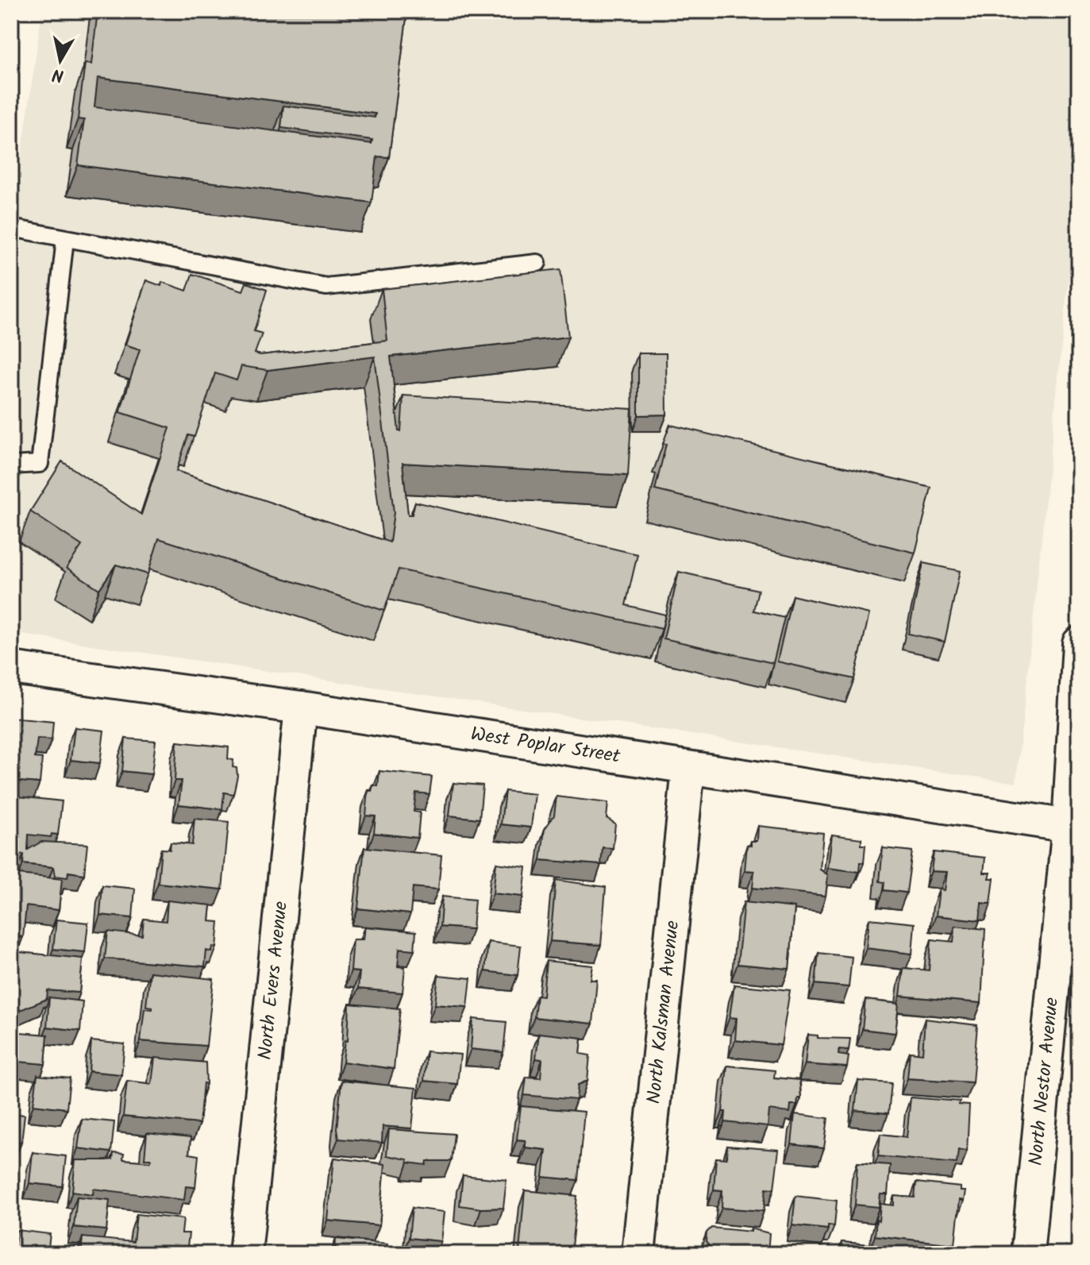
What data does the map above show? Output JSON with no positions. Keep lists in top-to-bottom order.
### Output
{
  "streets": {
    "street": [
      "West Poplar Street",
      "North Evers Avenue",
      "North Kalsman Avenue",
      "North Nestor Avenue"
    ]
  },
  "crossings": [
    ["West Poplar Street", "North Evers Avenue"],
    ["West Poplar Street", "North Kalsman Avenue"],
    ["West Poplar Street", "North Nestor Avenue"]
  ],
  "north": "bottom"
}
